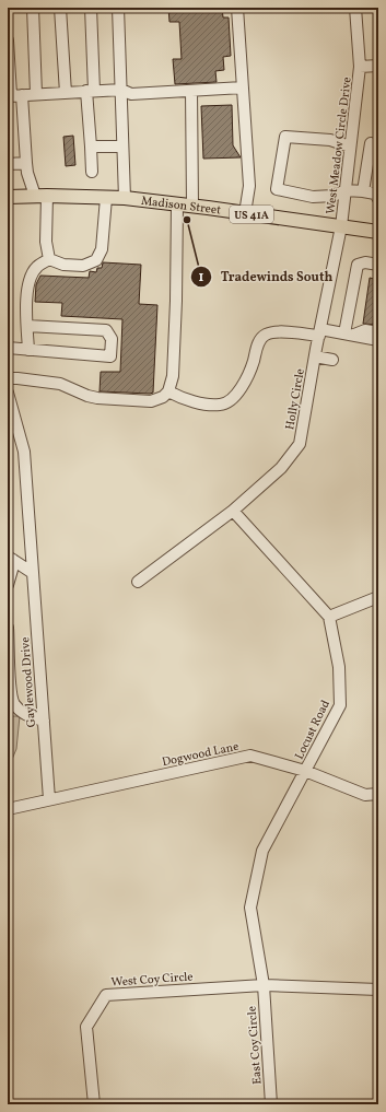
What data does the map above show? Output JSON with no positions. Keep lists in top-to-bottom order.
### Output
{
  "streets": {
    "main road": ["Madison Street", "US 41A"],
    "street": [
      "West Meadow Circle Drive",
      "Holly Circle",
      "Gaylewood Drive",
      "Locust Road",
      "Dogwood Lane",
      "West Coy Circle",
      "East Coy Circle"
    ]
  },
  "crossings": [
    ["West Meadow Circle Drive", "Madison Street"],
    ["West Meadow Circle Drive", "Holly Circle"],
    ["Madison Street", "Holly Circle"],
    ["Gaylewood Drive", "Dogwood Lane"],
    ["Locust Road", "Dogwood Lane"],
    ["Locust Road", "West Coy Circle"],
    ["Locust Road", "East Coy Circle"],
    ["West Coy Circle", "East Coy Circle"]
  ],
  "places": ["Tradewinds South"]
}
